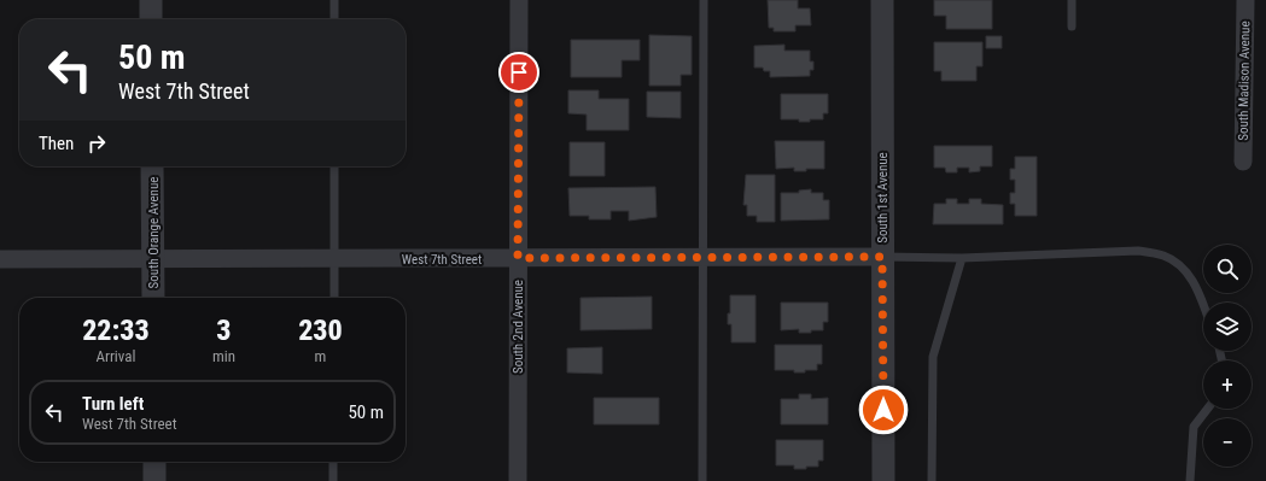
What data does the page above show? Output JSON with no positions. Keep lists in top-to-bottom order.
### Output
{
  "streets": {
    "street": [
      "South Madison Avenue",
      "South 1st Avenue",
      "South Orange Avenue",
      "West 7th Street",
      "South 2nd Avenue"
    ]
  },
  "crossings": [
    ["South 1st Avenue", "West 7th Street"],
    ["South Orange Avenue", "West 7th Street"],
    ["West 7th Street", "South 2nd Avenue"]
  ],
  "page": {
    "turn": ["50 m", "West 7th Street"],
    "then": "Then",
    "map_buttons": ["+", "−"],
    "eta": [
      "22:33",
      "Arrival",
      "3",
      "min",
      "230",
      "m"
    ],
    "list": [
      {
        "name": "Turn left",
        "note": "West 7th Street",
        "value": "50 m"
      }
    ]
  }
}
